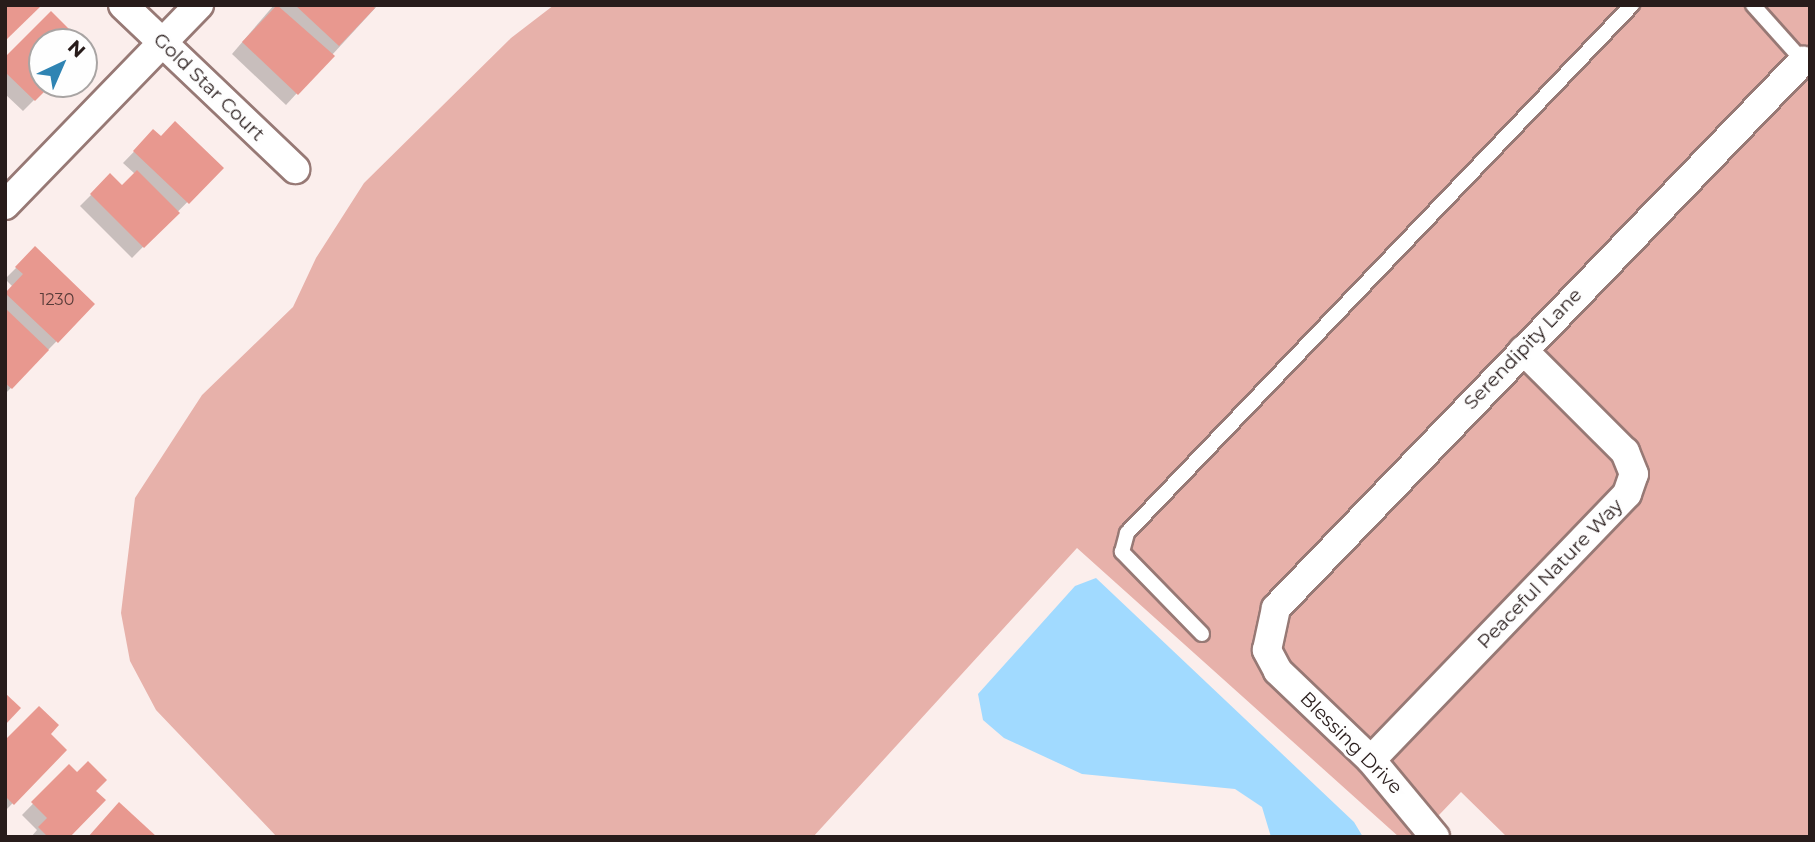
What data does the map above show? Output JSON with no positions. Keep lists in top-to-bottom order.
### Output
{
  "streets": {
    "street": [
      "Gold Star Court",
      "Serendipity Lane",
      "Peaceful Nature Way",
      "Blessing Drive"
    ]
  },
  "crossings": [
    ["Serendipity Lane", "Peaceful Nature Way"],
    ["Serendipity Lane", "Blessing Drive"],
    ["Peaceful Nature Way", "Blessing Drive"]
  ],
  "house_numbers": ["1230"],
  "north": "top right"
}
